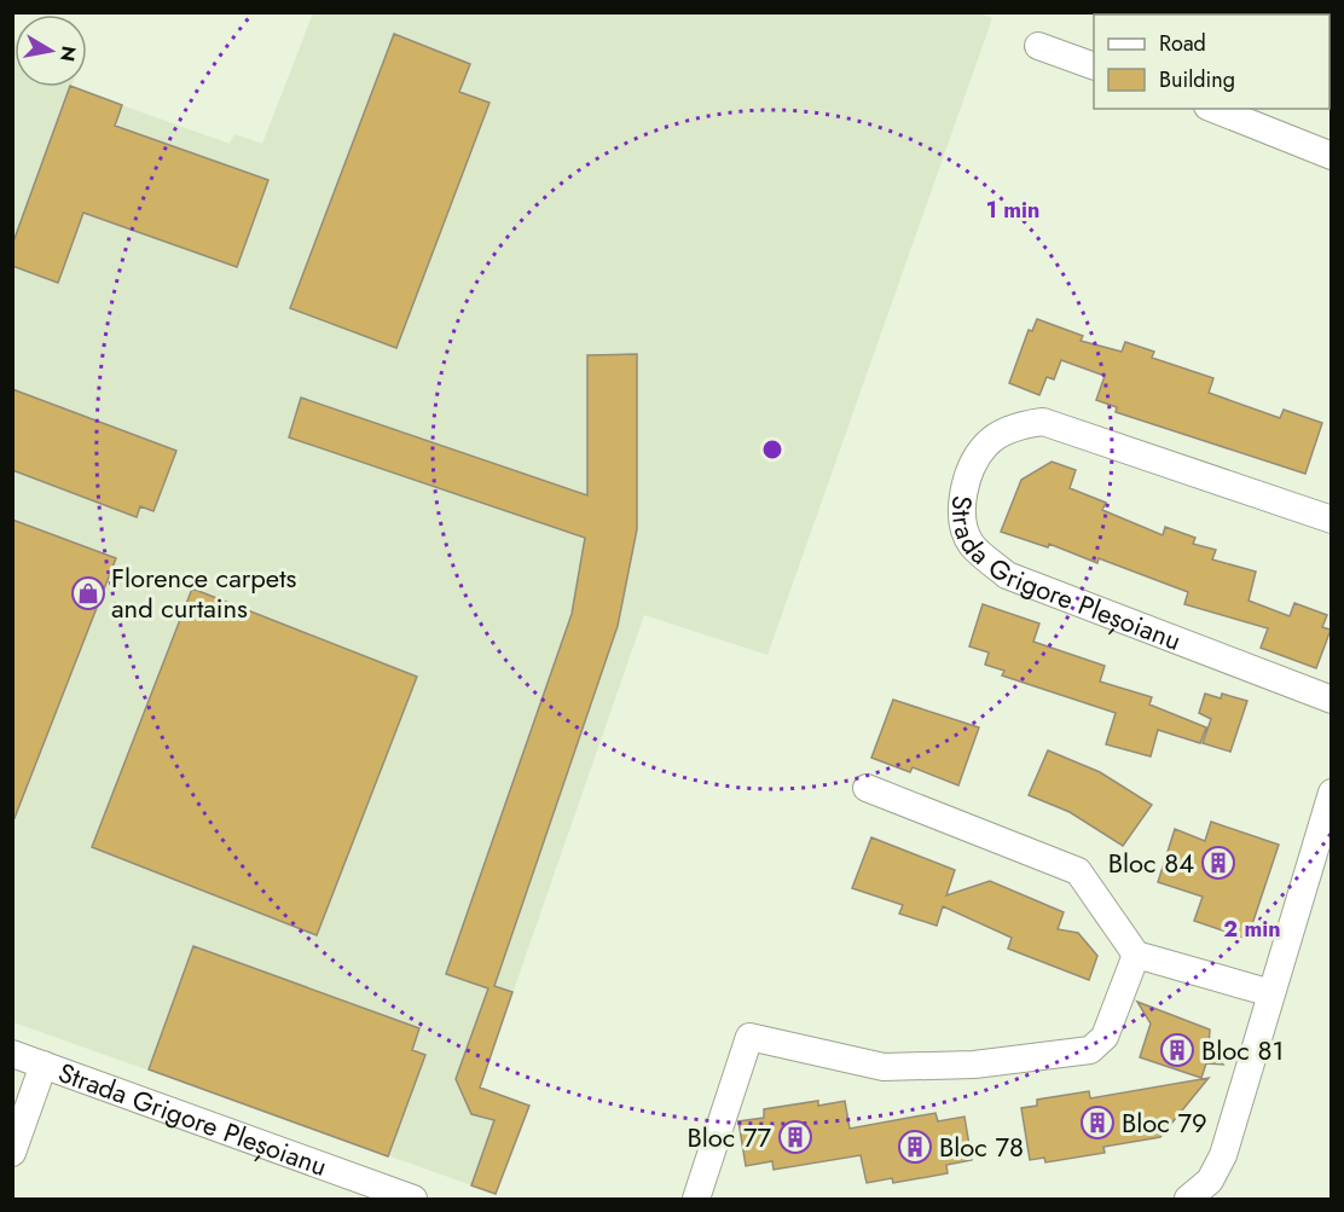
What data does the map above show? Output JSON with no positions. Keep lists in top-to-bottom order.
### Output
{
  "streets": {
    "street": ["Strada Grigore Pleșoianu"]
  },
  "places": {
    "shop": ["Florence carpets and curtains"],
    "building": [
      "Bloc 84",
      "Bloc 81",
      "Bloc 79",
      "Bloc 77",
      "Bloc 78"
    ]
  },
  "legend": ["Road", "Building"],
  "north": "right",
  "rings": ["1 min", "2 min"]
}
